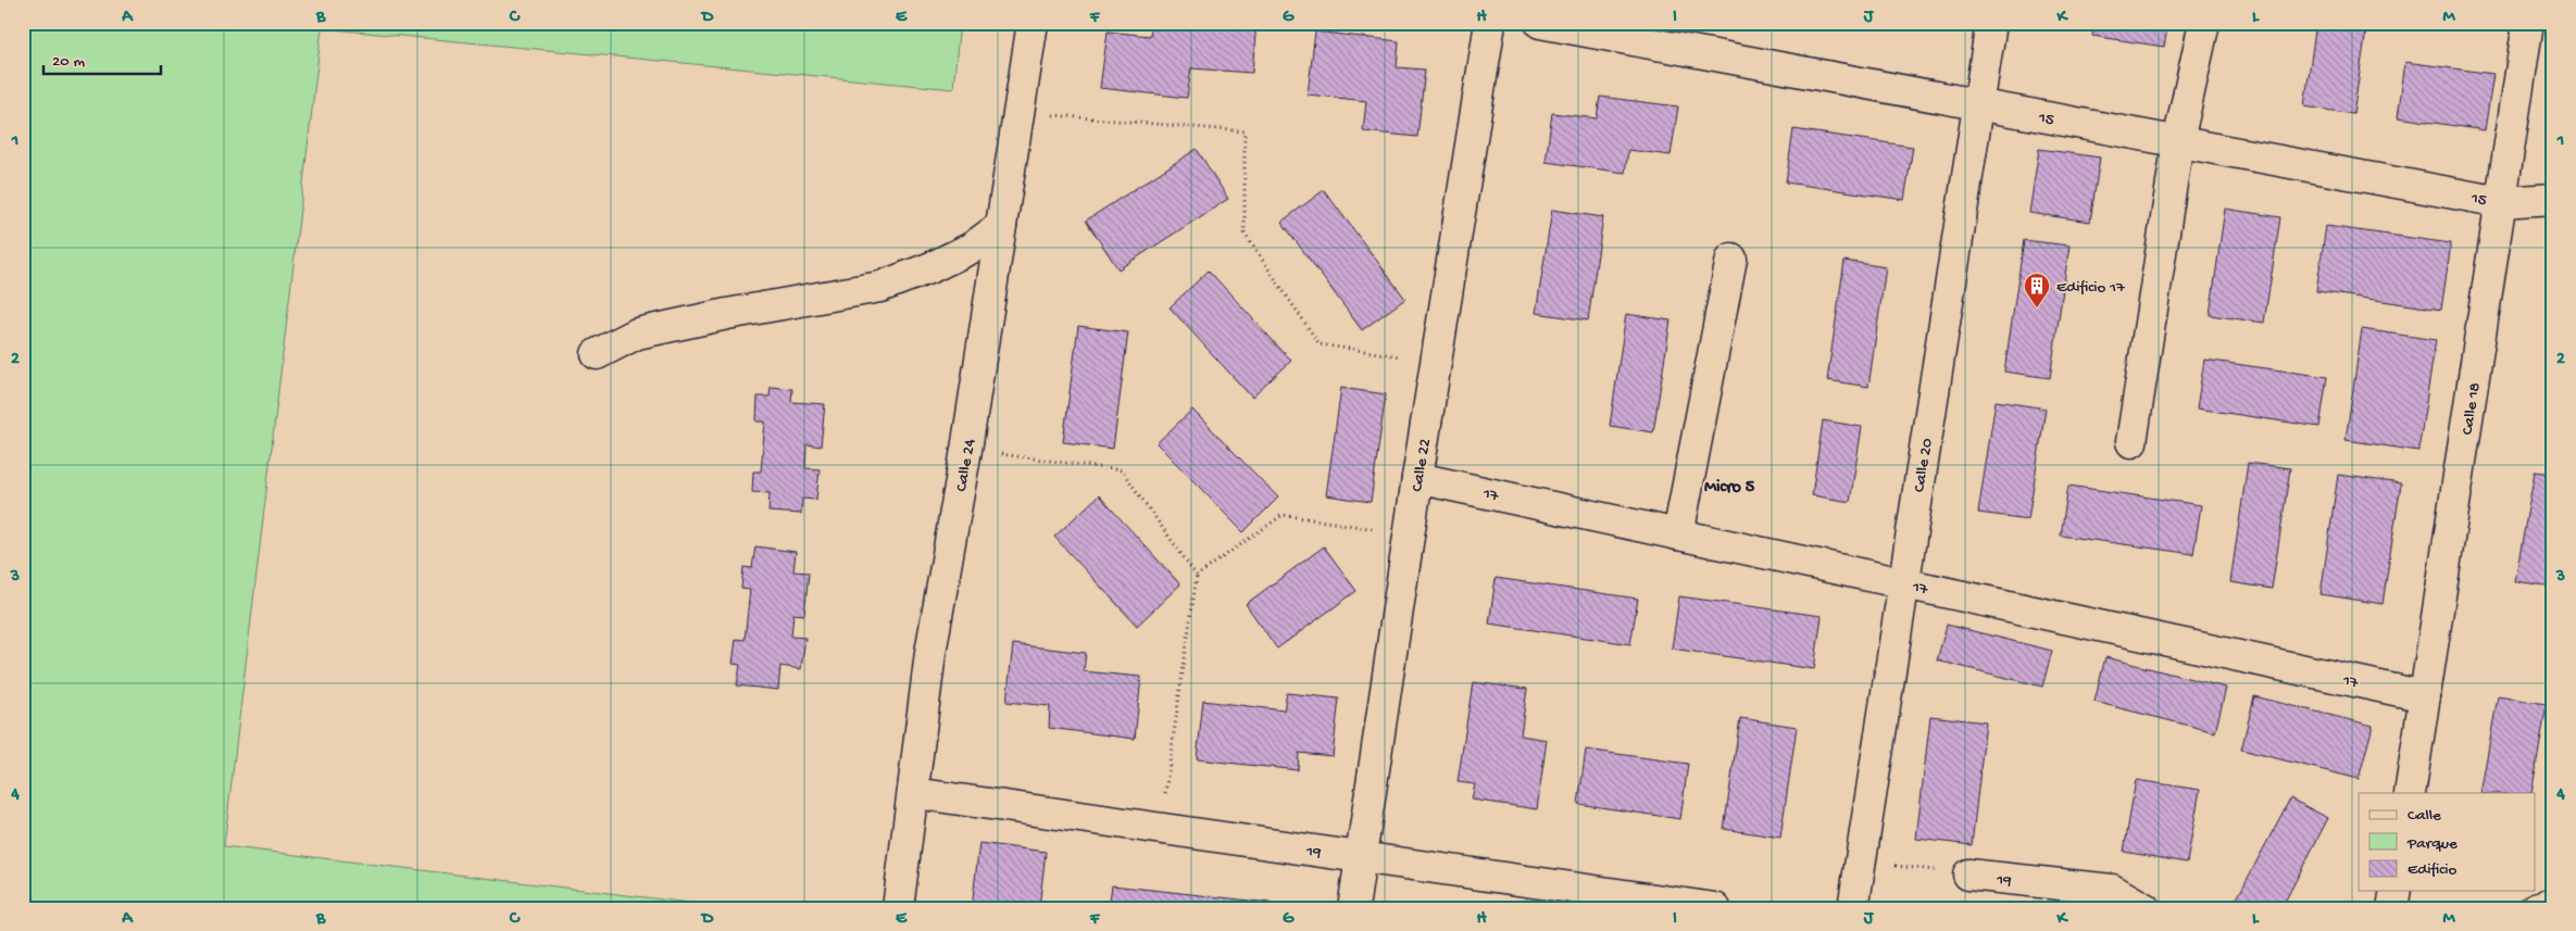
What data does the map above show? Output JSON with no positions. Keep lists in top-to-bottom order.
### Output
{
  "streets": {
    "street": [
      "15",
      "Calle 18",
      "Calle 24",
      "Calle 22",
      "Calle 20",
      "17",
      "19"
    ]
  },
  "crossings": [
    ["15", "Calle 18"],
    ["15", "Calle 20"],
    ["Calle 18", "17"],
    ["Calle 24", "19"],
    ["Calle 22", "17"],
    ["Calle 22", "19"],
    ["Calle 20", "17"]
  ],
  "districts": ["Micro 5"],
  "places": {
    "building": ["Edificio 17"]
  },
  "legend": ["Calle", "Parque", "Edificio"],
  "scale_bar": "20 m",
  "grid": {
    "columns": [
      "A",
      "B",
      "C",
      "D",
      "E",
      "F",
      "G",
      "H",
      "I",
      "J",
      "K",
      "L",
      "M"
    ],
    "rows": [
      "1",
      "2",
      "3",
      "4"
    ]
  }
}
